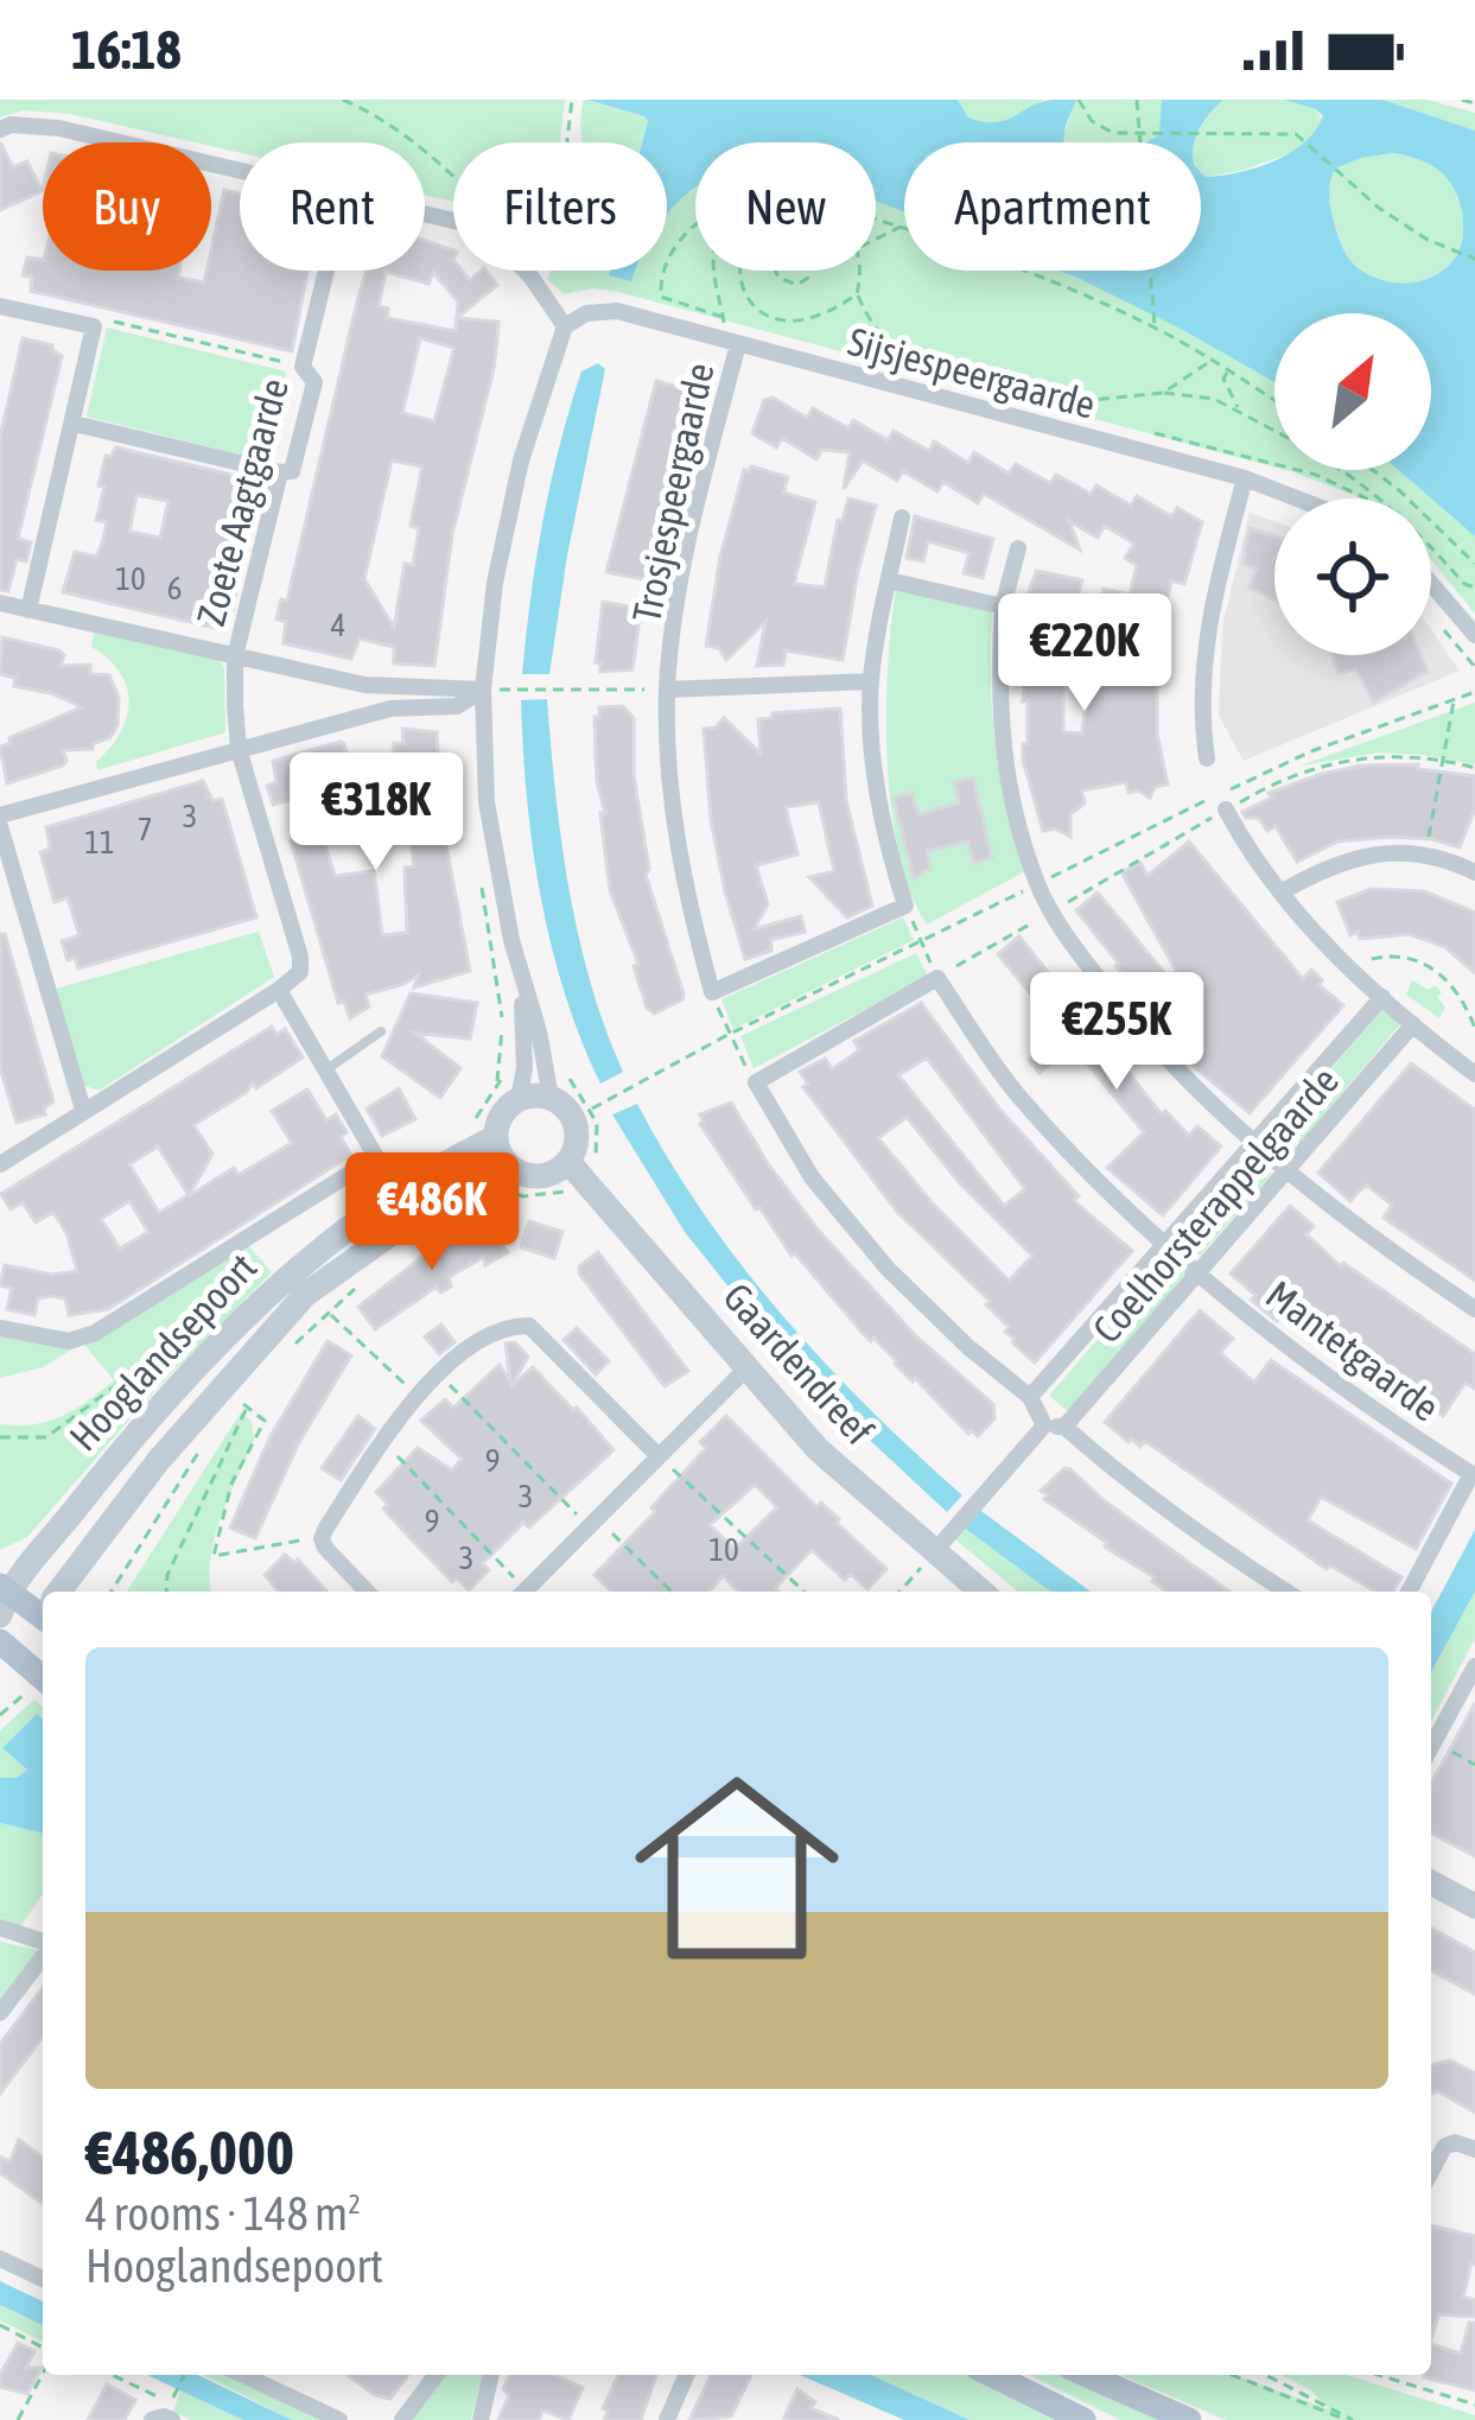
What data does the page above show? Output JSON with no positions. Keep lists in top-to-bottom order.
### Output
{
  "streets": {
    "street": [
      "Sijsjespeergaarde",
      "Trosjespeergaarde",
      "Zoete Aagtgaarde",
      "Coelhorsterappelgaarde",
      "Mantetgaarde",
      "Hooglandsepoort",
      "Gaardendreef"
    ]
  },
  "crossings": [
    ["Sijsjespeergaarde", "Trosjespeergaarde"],
    ["Coelhorsterappelgaarde", "Mantetgaarde"]
  ],
  "house_numbers": [
    "10",
    "6",
    "4",
    "3",
    "7",
    "11",
    "9",
    "3",
    "9",
    "10",
    "3"
  ],
  "north": "top right",
  "page": {
    "status": "16:18",
    "chip": [
      "Buy",
      "Rent",
      "Filters",
      "New",
      "Apartment"
    ],
    "price": [
      "€220K",
      "€318K",
      "€255K",
      "€486K"
    ],
    "list": [
      {
        "name": "€486,000",
        "note": "4 rooms · 148 m² · Hooglandsepoort"
      }
    ]
  }
}
